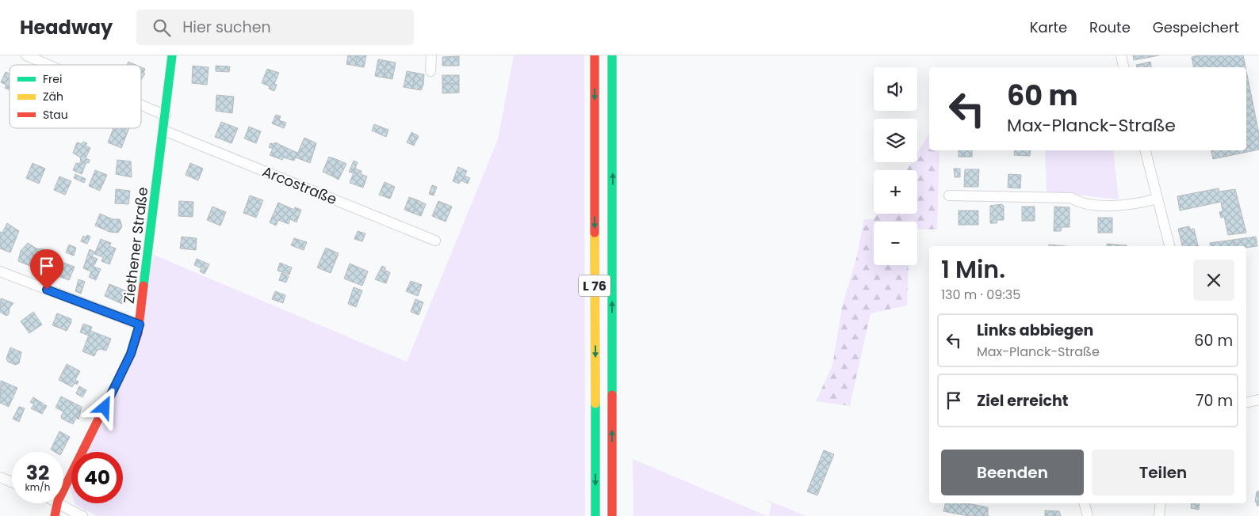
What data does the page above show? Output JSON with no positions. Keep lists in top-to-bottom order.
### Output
{
  "streets": {
    "main road": ["Ziethener Straße", "L 76"],
    "street": ["Arcostraße"]
  },
  "crossings": [
    ["Arcostraße", "Ziethener Straße"]
  ],
  "legend": ["Frei", "Zäh", "Stau"],
  "page": {
    "header": "Headway",
    "search": "Hier suchen",
    "nav": ["Karte", "Route", "Gespeichert"],
    "map_buttons": ["+", "−"],
    "turn": ["60 m", "Max-Planck-Straße"],
    "heading": ["1 Min.", "130 m · 09:35"],
    "list": [
      {
        "name": "Links abbiegen",
        "note": "Max-Planck-Straße",
        "value": "60 m"
      },
      {
        "name": "Ziel erreicht",
        "value": "70 m"
      }
    ],
    "buttons": ["Beenden", "Teilen"],
    "speed": "32 km/h",
    "limit": "40"
  }
}
